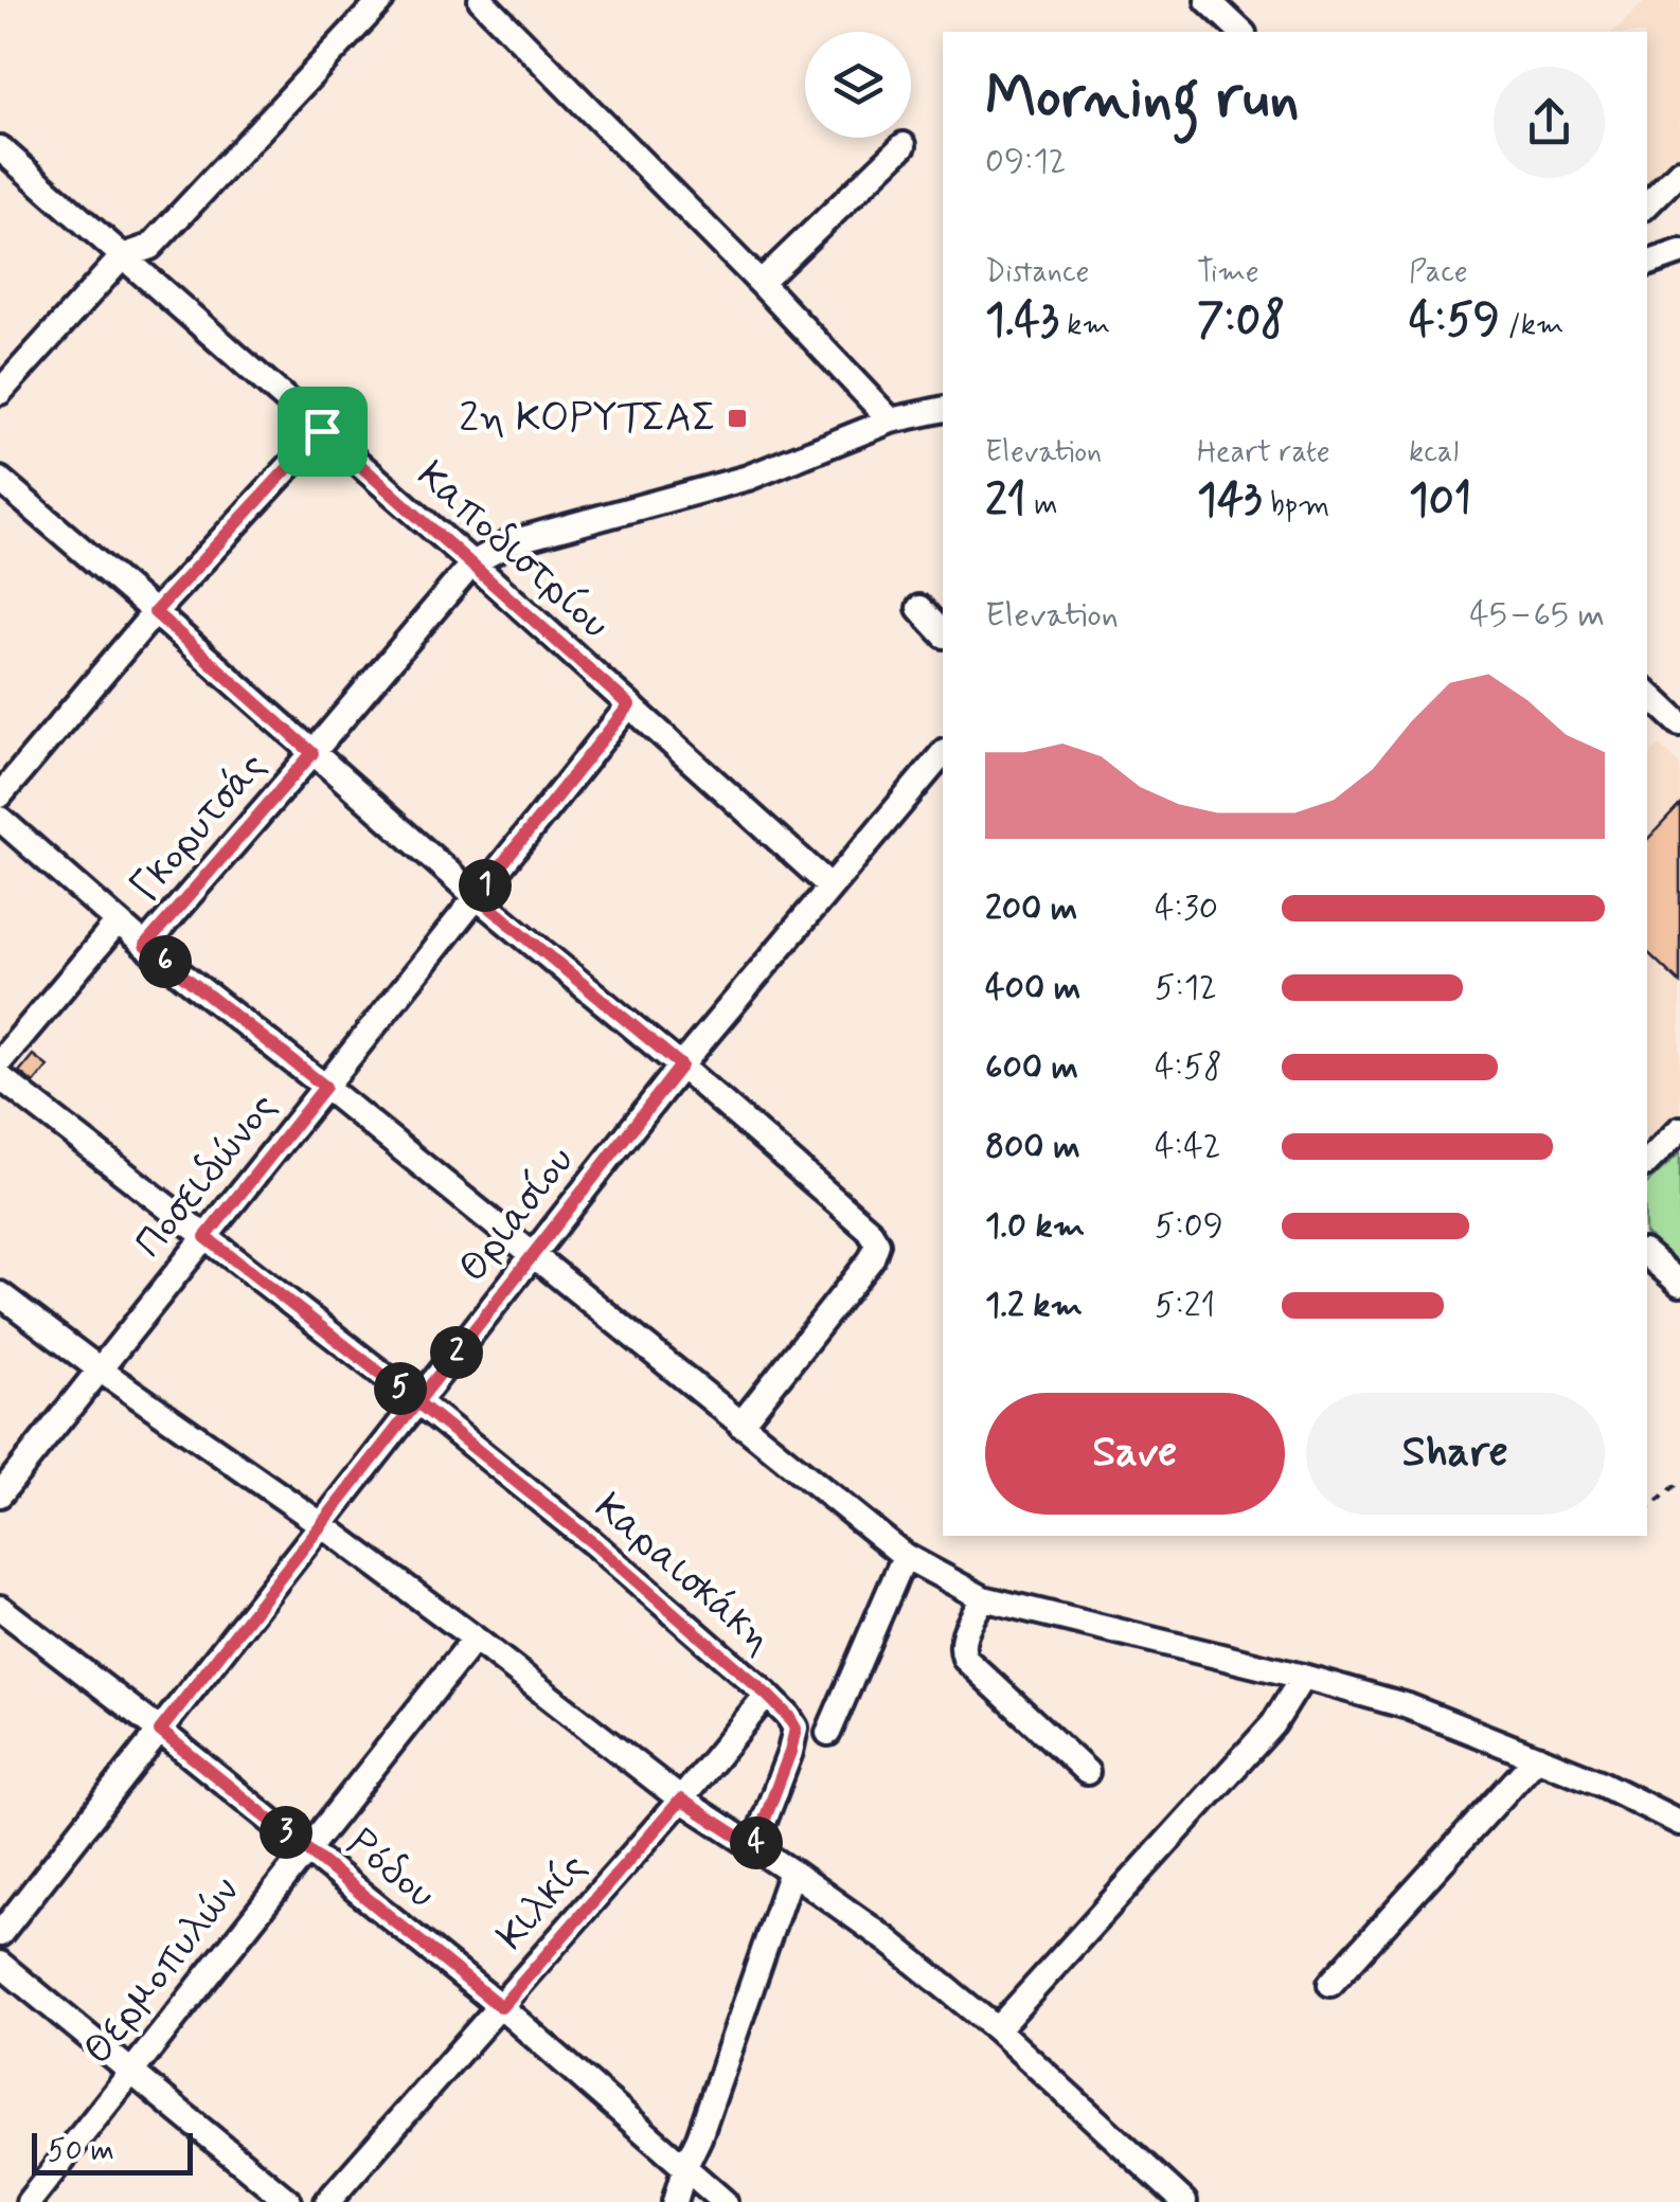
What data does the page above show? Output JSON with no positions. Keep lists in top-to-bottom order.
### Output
{
  "streets": {
    "street": [
      "Καποδιστρίου",
      "Γκορυτσάς",
      "Ποσειδώνος",
      "Θριασίου",
      "Καραισκάκη",
      "Ρόδου",
      "Κιλκίς",
      "Θερμοπυλών"
    ]
  },
  "crossings": [
    ["Καποδιστρίου", "Γκορυτσάς"],
    ["Καποδιστρίου", "Ποσειδώνος"],
    ["Καποδιστρίου", "Θριασίου"],
    ["Ποσειδώνος", "Καραισκάκη"],
    ["Θριασίου", "Καραισκάκη"],
    ["Θριασίου", "Ρόδου"],
    ["Καραισκάκη", "Κιλκίς"],
    ["Ρόδου", "Κιλκίς"],
    ["Ρόδου", "Θερμοπυλών"]
  ],
  "places": {
    "transit": ["2η ΚΟΡΥΤΣΑΣ"]
  },
  "scale_bar": "50 m",
  "page": {
    "heading": ["Morning run", "09:12"],
    "stats": [
      ["Distance", "1.43 km"],
      ["Time", "7:08"],
      ["Pace", "4:59 /km"],
      ["Elevation", "21 m"],
      ["Heart rate", "143 bpm"],
      ["kcal", "101"]
    ],
    "chart": ["Elevation", "45–65 m"],
    "pins": [
      "1",
      "6",
      "2",
      "5",
      "3",
      "4"
    ],
    "list": [
      {
        "name": "200 m",
        "note": "4:30"
      },
      {
        "name": "400 m",
        "note": "5:12"
      },
      {
        "name": "600 m",
        "note": "4:58"
      },
      {
        "name": "800 m",
        "note": "4:42"
      },
      {
        "name": "1.0 km",
        "note": "5:09"
      },
      {
        "name": "1.2 km",
        "note": "5:21"
      }
    ],
    "buttons": ["Save", "Share"],
    "scale": "50 m"
  }
}
